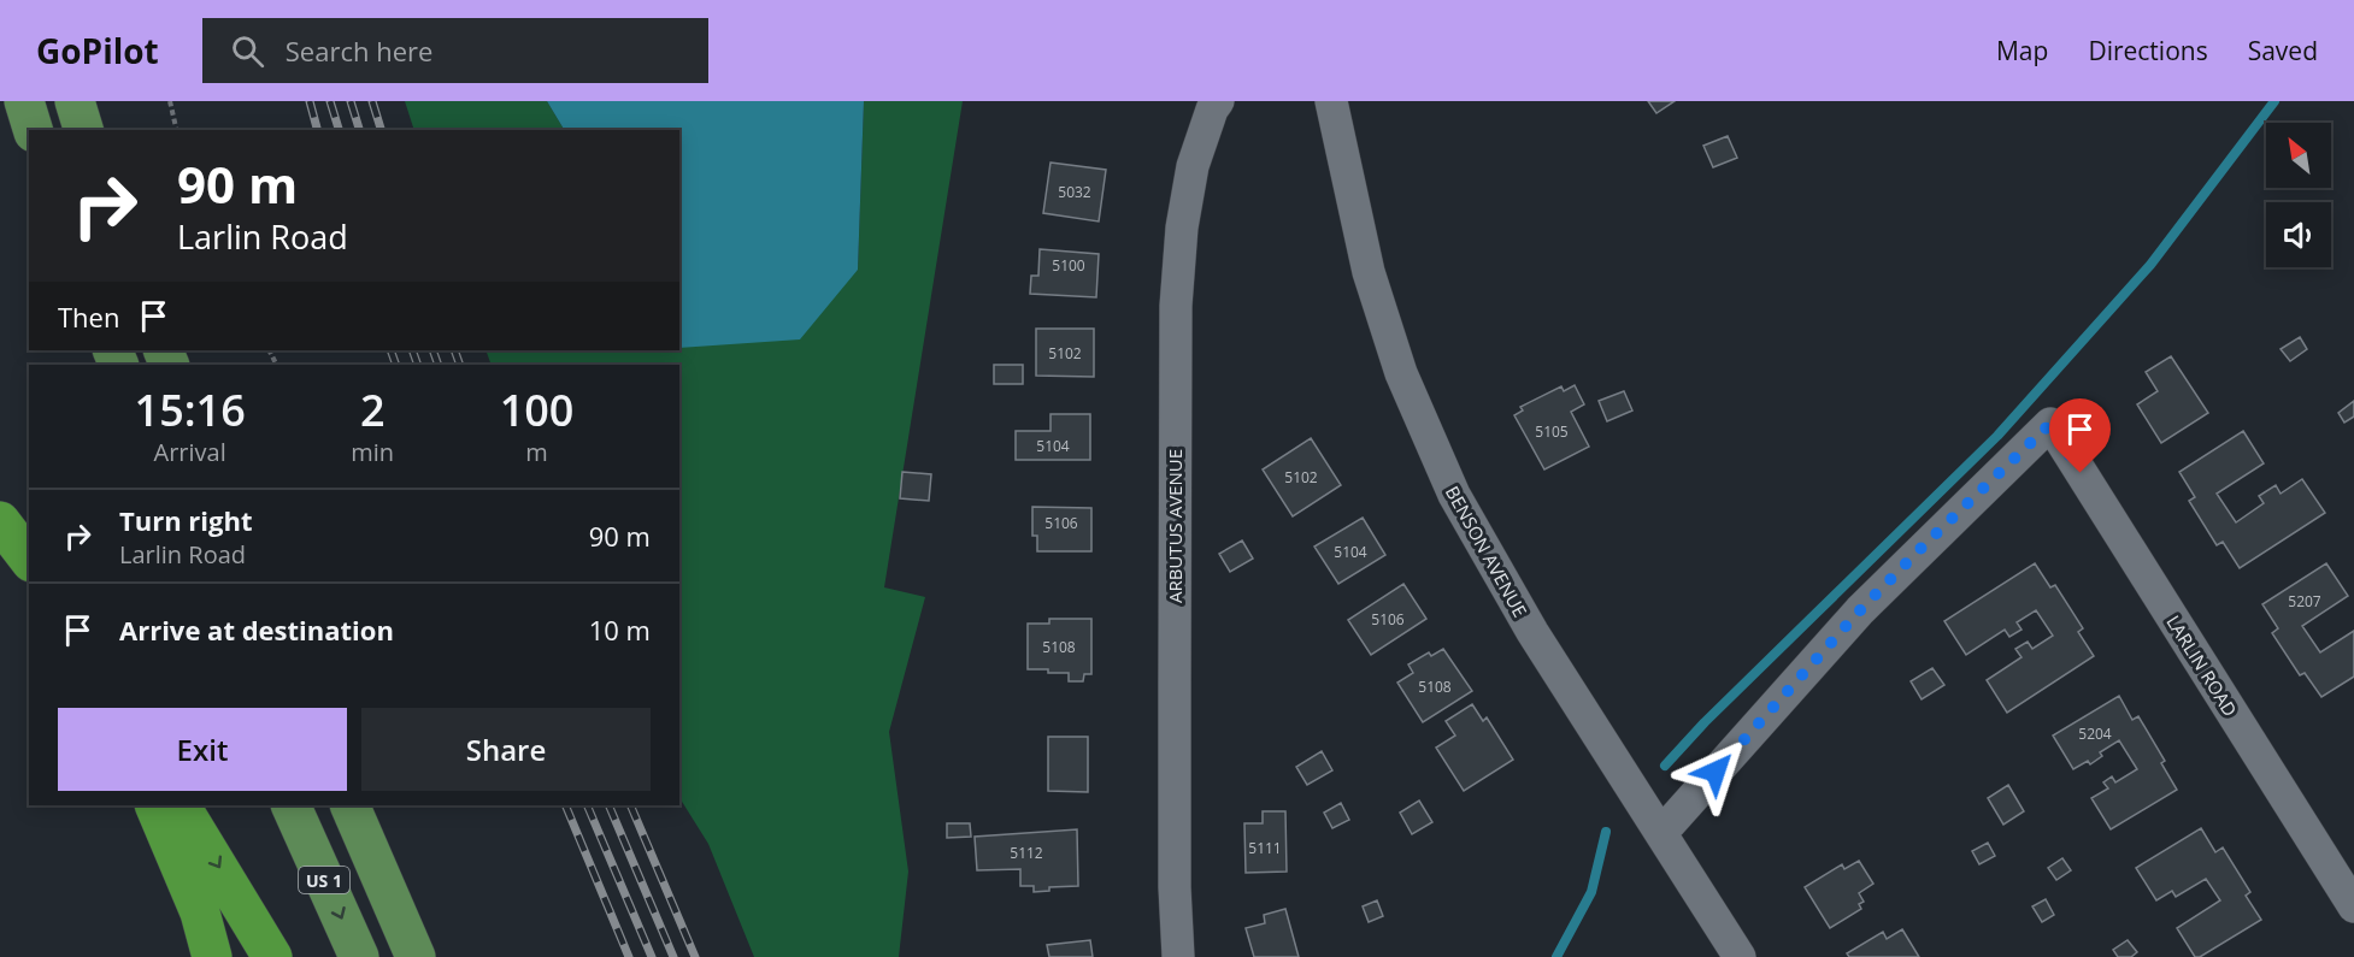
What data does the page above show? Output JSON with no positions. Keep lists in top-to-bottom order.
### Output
{
  "streets": {
    "main road": ["US 1"],
    "street": ["ARBUTUS AVENUE", "BENSON AVENUE", "LARLIN ROAD"]
  },
  "crossings": [
    ["BENSON AVENUE", "LARLIN ROAD"]
  ],
  "house_numbers": [
    "5032",
    "5100",
    "5102",
    "5105",
    "5104",
    "5102",
    "5106",
    "5104",
    "5207",
    "5106",
    "5108",
    "5108",
    "5204",
    "5111",
    "5112"
  ],
  "north": "top left",
  "page": {
    "header": "GoPilot",
    "search": "Search here",
    "nav": ["Map", "Directions", "Saved"],
    "turn": ["90 m", "Larlin Road"],
    "then": "Then",
    "eta": [
      "15:16",
      "Arrival",
      "2",
      "min",
      "100",
      "m"
    ],
    "list": [
      {
        "name": "Turn right",
        "note": "Larlin Road",
        "value": "90 m"
      },
      {
        "name": "Arrive at destination",
        "value": "10 m"
      }
    ],
    "buttons": ["Exit", "Share"]
  }
}
